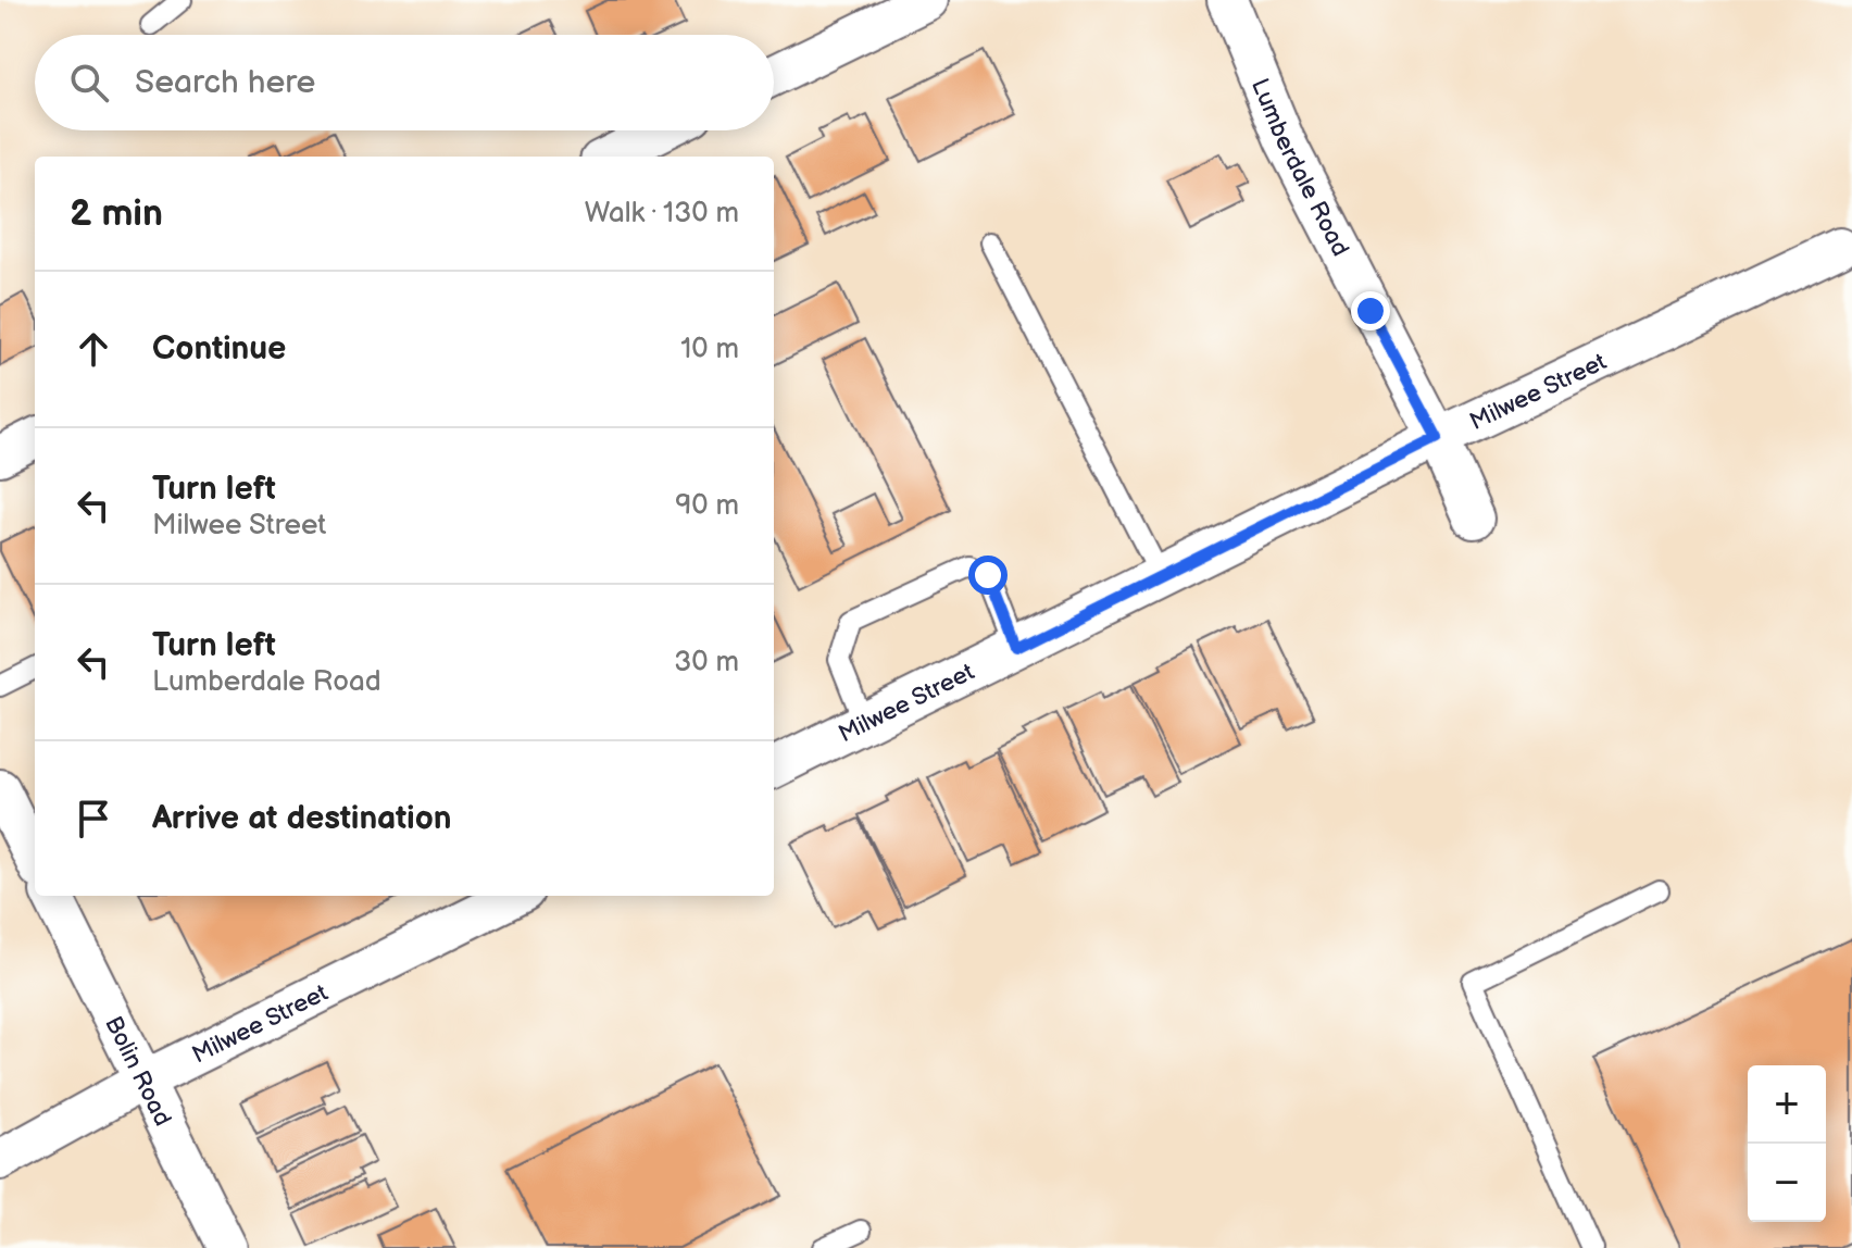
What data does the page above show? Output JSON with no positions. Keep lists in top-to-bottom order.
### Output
{
  "streets": {
    "street": ["Lumberdale Road", "Milwee Street", "Bolin Road"]
  },
  "crossings": [
    ["Lumberdale Road", "Milwee Street"],
    ["Milwee Street", "Bolin Road"]
  ],
  "page": {
    "search": "Search here",
    "heading": ["2 min", "Walk · 130 m"],
    "list": [
      ["Continue", "10 m"],
      ["Turn left", "Milwee Street", "90 m"],
      ["Turn left", "Lumberdale Road", "30 m"],
      "Arrive at destination"
    ],
    "map_buttons": ["+", "−"]
  }
}
